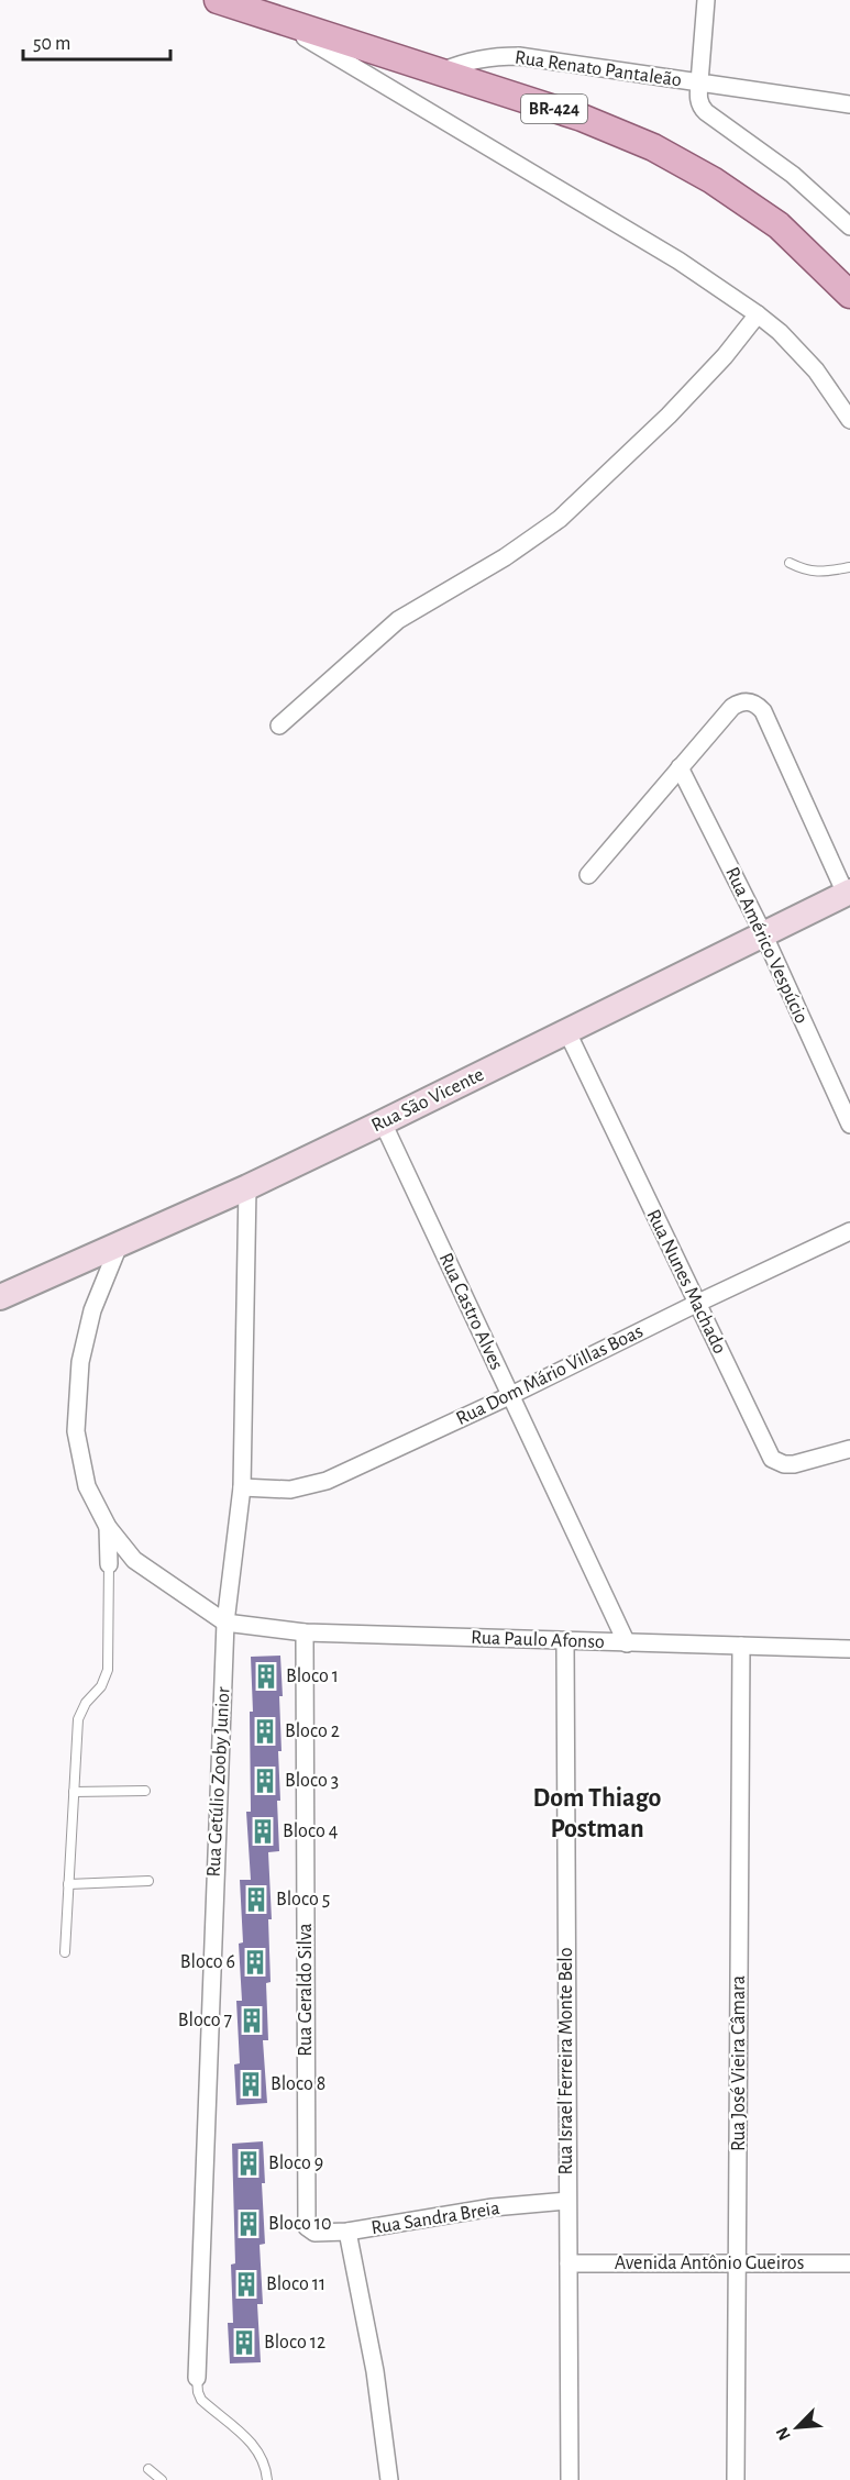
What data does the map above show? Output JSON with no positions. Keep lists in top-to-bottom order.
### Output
{
  "streets": {
    "main road": ["BR-424"],
    "street": [
      "Rua Renato Pantaleão",
      "Rua Américo Vespúcio",
      "Rua São Vicente",
      "Rua Nunes Machado",
      "Rua Castro Alves",
      "Rua Dom Mário Villas Boas",
      "Rua Paulo Afonso",
      "Rua Getúlio Zooby Junior",
      "Rua Geraldo Silva",
      "Rua Israel Ferreira Monte Belo",
      "Rua José Vieira Câmara",
      "Rua Sandra Breia",
      "Avenida Antônio Gueiros"
    ]
  },
  "crossings": [
    ["Rua Renato Pantaleão", "BR-424"],
    ["Rua Américo Vespúcio", "Rua São Vicente"],
    ["Rua São Vicente", "Rua Nunes Machado"],
    ["Rua São Vicente", "Rua Castro Alves"],
    ["Rua São Vicente", "Rua Getúlio Zooby Junior"],
    ["Rua Nunes Machado", "Rua Dom Mário Villas Boas"],
    ["Rua Castro Alves", "Rua Dom Mário Villas Boas"],
    ["Rua Castro Alves", "Rua Paulo Afonso"],
    ["Rua Dom Mário Villas Boas", "Rua Getúlio Zooby Junior"],
    ["Rua Paulo Afonso", "Rua Getúlio Zooby Junior"],
    ["Rua Paulo Afonso", "Rua Geraldo Silva"],
    ["Rua Paulo Afonso", "Rua Israel Ferreira Monte Belo"],
    ["Rua Paulo Afonso", "Rua José Vieira Câmara"],
    ["Rua Geraldo Silva", "Rua Sandra Breia"],
    ["Rua Israel Ferreira Monte Belo", "Rua Sandra Breia"],
    ["Rua Israel Ferreira Monte Belo", "Avenida Antônio Gueiros"],
    ["Rua José Vieira Câmara", "Avenida Antônio Gueiros"]
  ],
  "districts": ["Dom Thiago Postman"],
  "places": {
    "building": [
      "Bloco 1",
      "Bloco 2",
      "Bloco 3",
      "Bloco 4",
      "Bloco 5",
      "Bloco 6",
      "Bloco 7",
      "Bloco 8",
      "Bloco 9",
      "Bloco 10",
      "Bloco 11",
      "Bloco 12"
    ]
  },
  "scale_bar": "50 m",
  "north": "bottom left"
}
